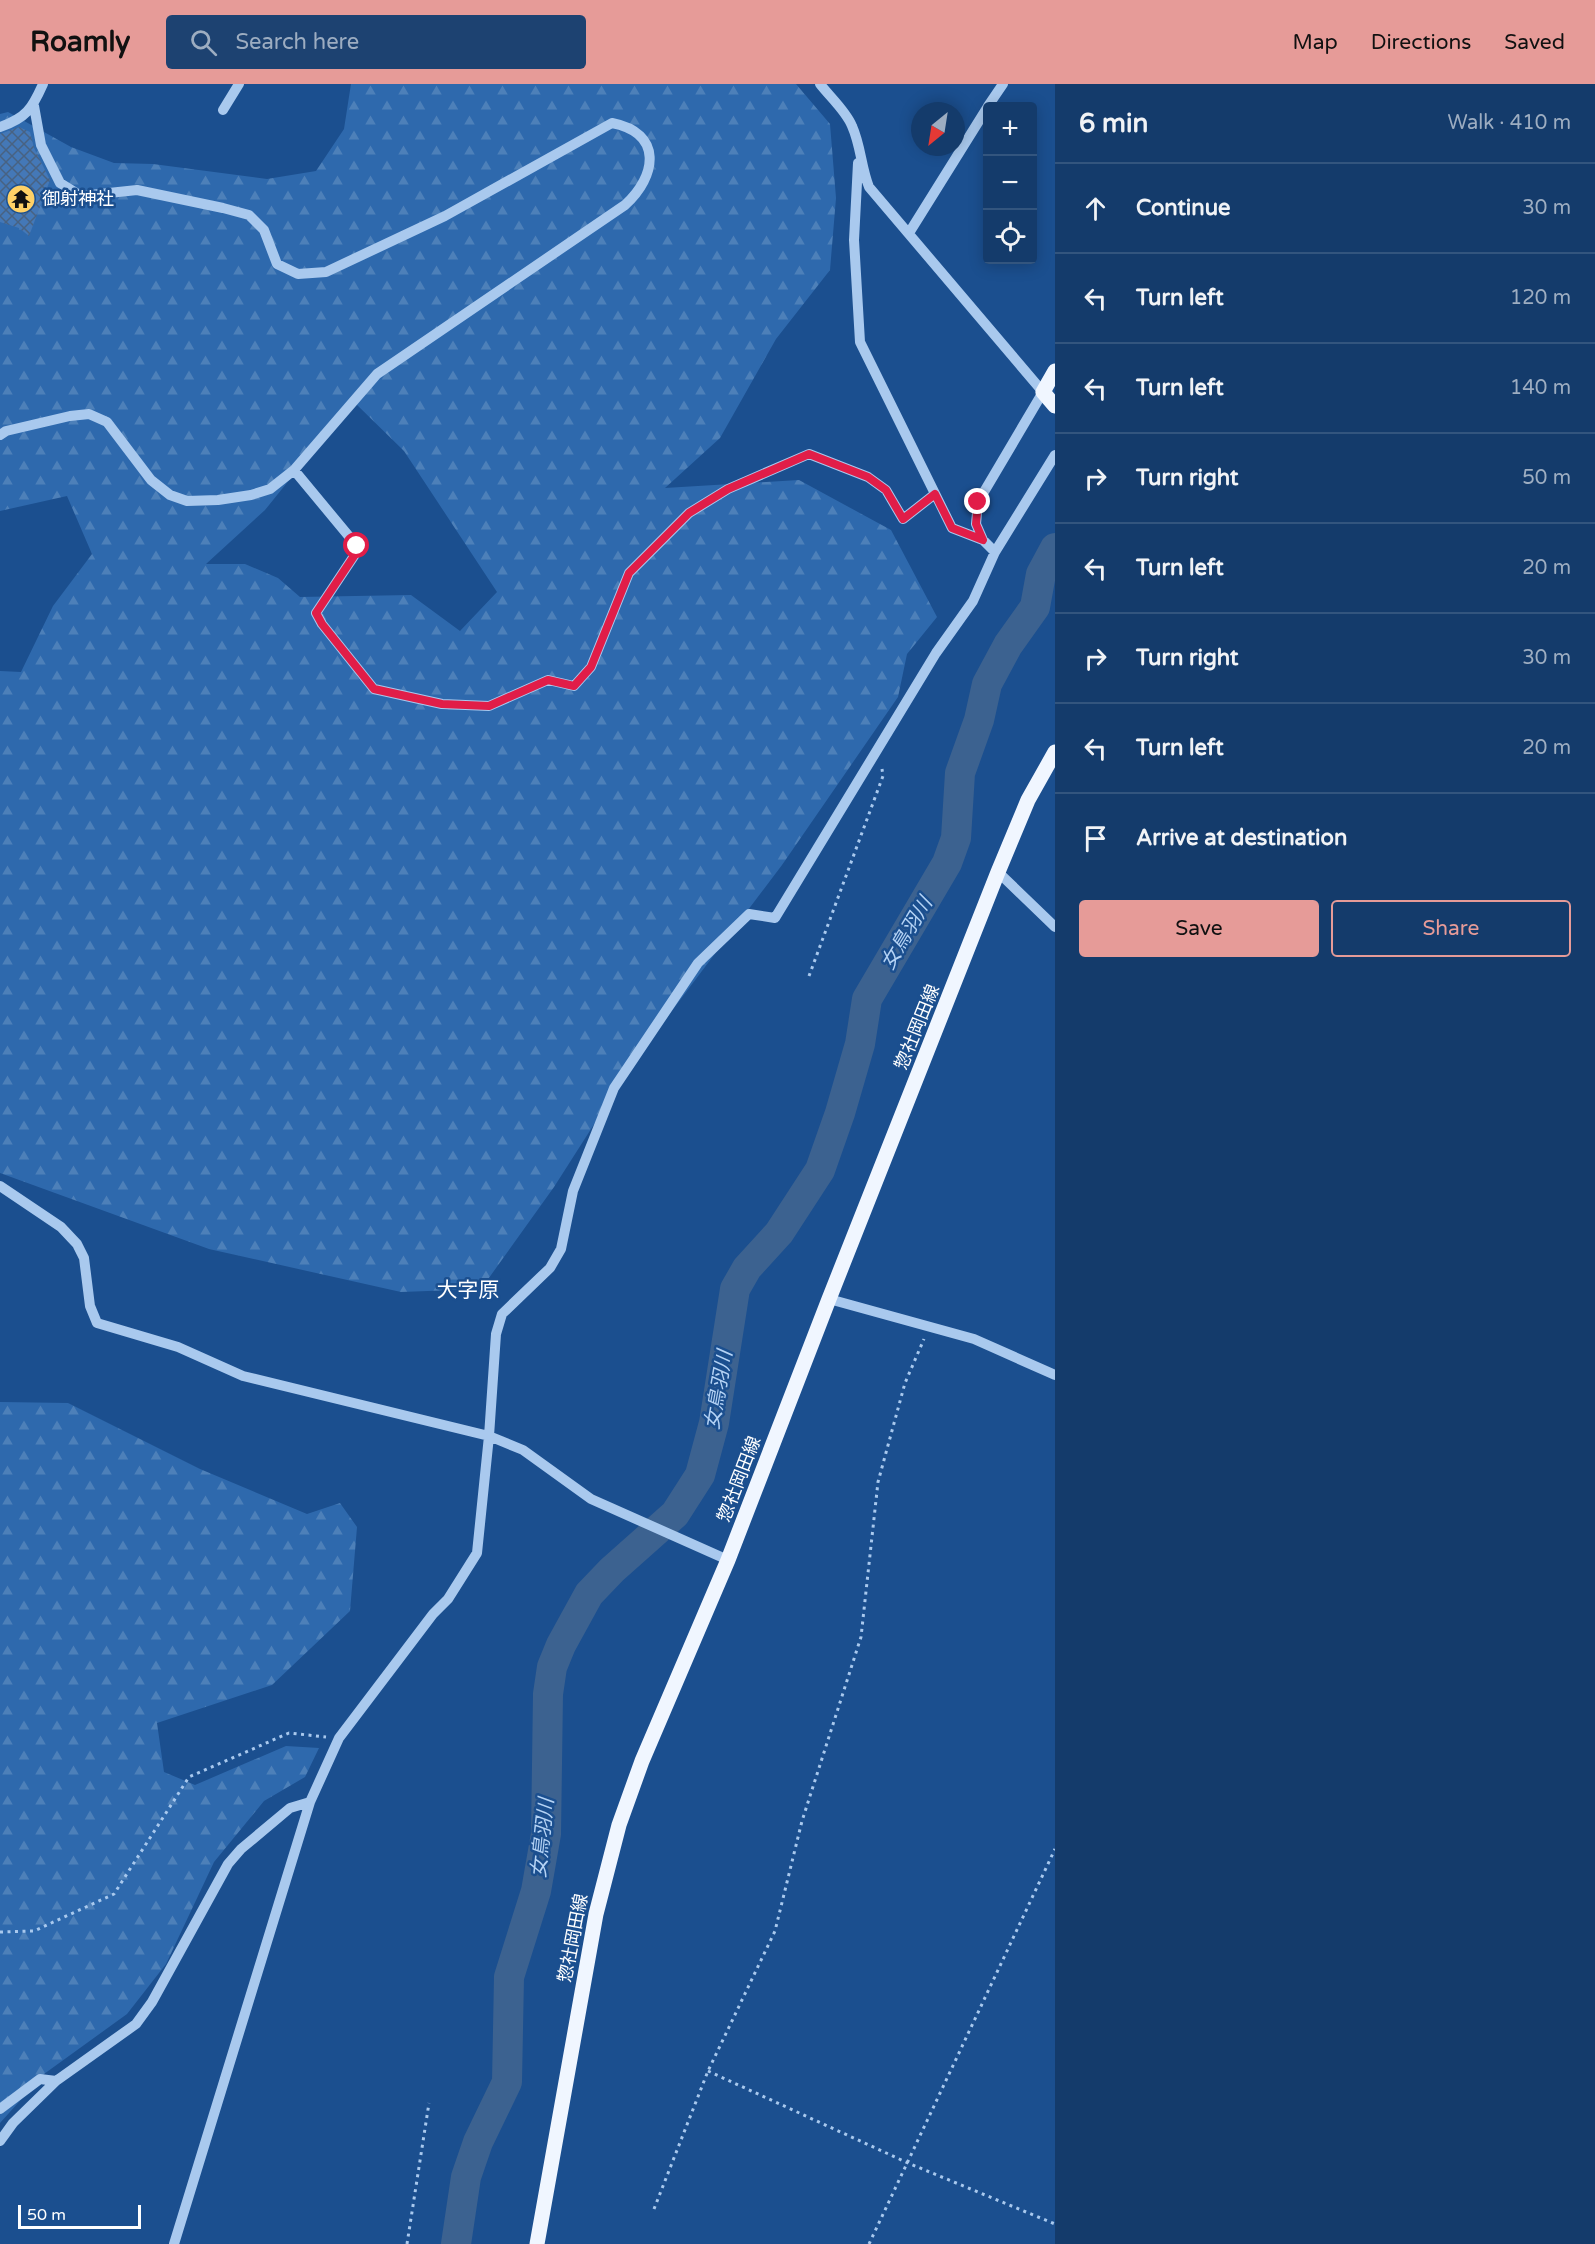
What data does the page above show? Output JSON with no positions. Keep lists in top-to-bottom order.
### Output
{
  "streets": {
    "main road": ["惣社岡田線"]
  },
  "districts": ["大字原"],
  "water": ["女鳥羽川"],
  "places": {
    "temple": ["御射神社"]
  },
  "scale_bar": "50 m",
  "north": "bottom left",
  "page": {
    "header": "Roamly",
    "search": "Search here",
    "nav": ["Map", "Directions", "Saved"],
    "heading": ["6 min", "Walk · 410 m"],
    "map_buttons": ["+", "−"],
    "list": [
      ["Continue", "30 m"],
      ["Turn left", "120 m"],
      ["Turn left", "140 m"],
      ["Turn right", "50 m"],
      ["Turn left", "20 m"],
      ["Turn right", "30 m"],
      ["Turn left", "20 m"],
      "Arrive at destination"
    ],
    "buttons": ["Save", "Share"],
    "scale": "50 m"
  }
}
